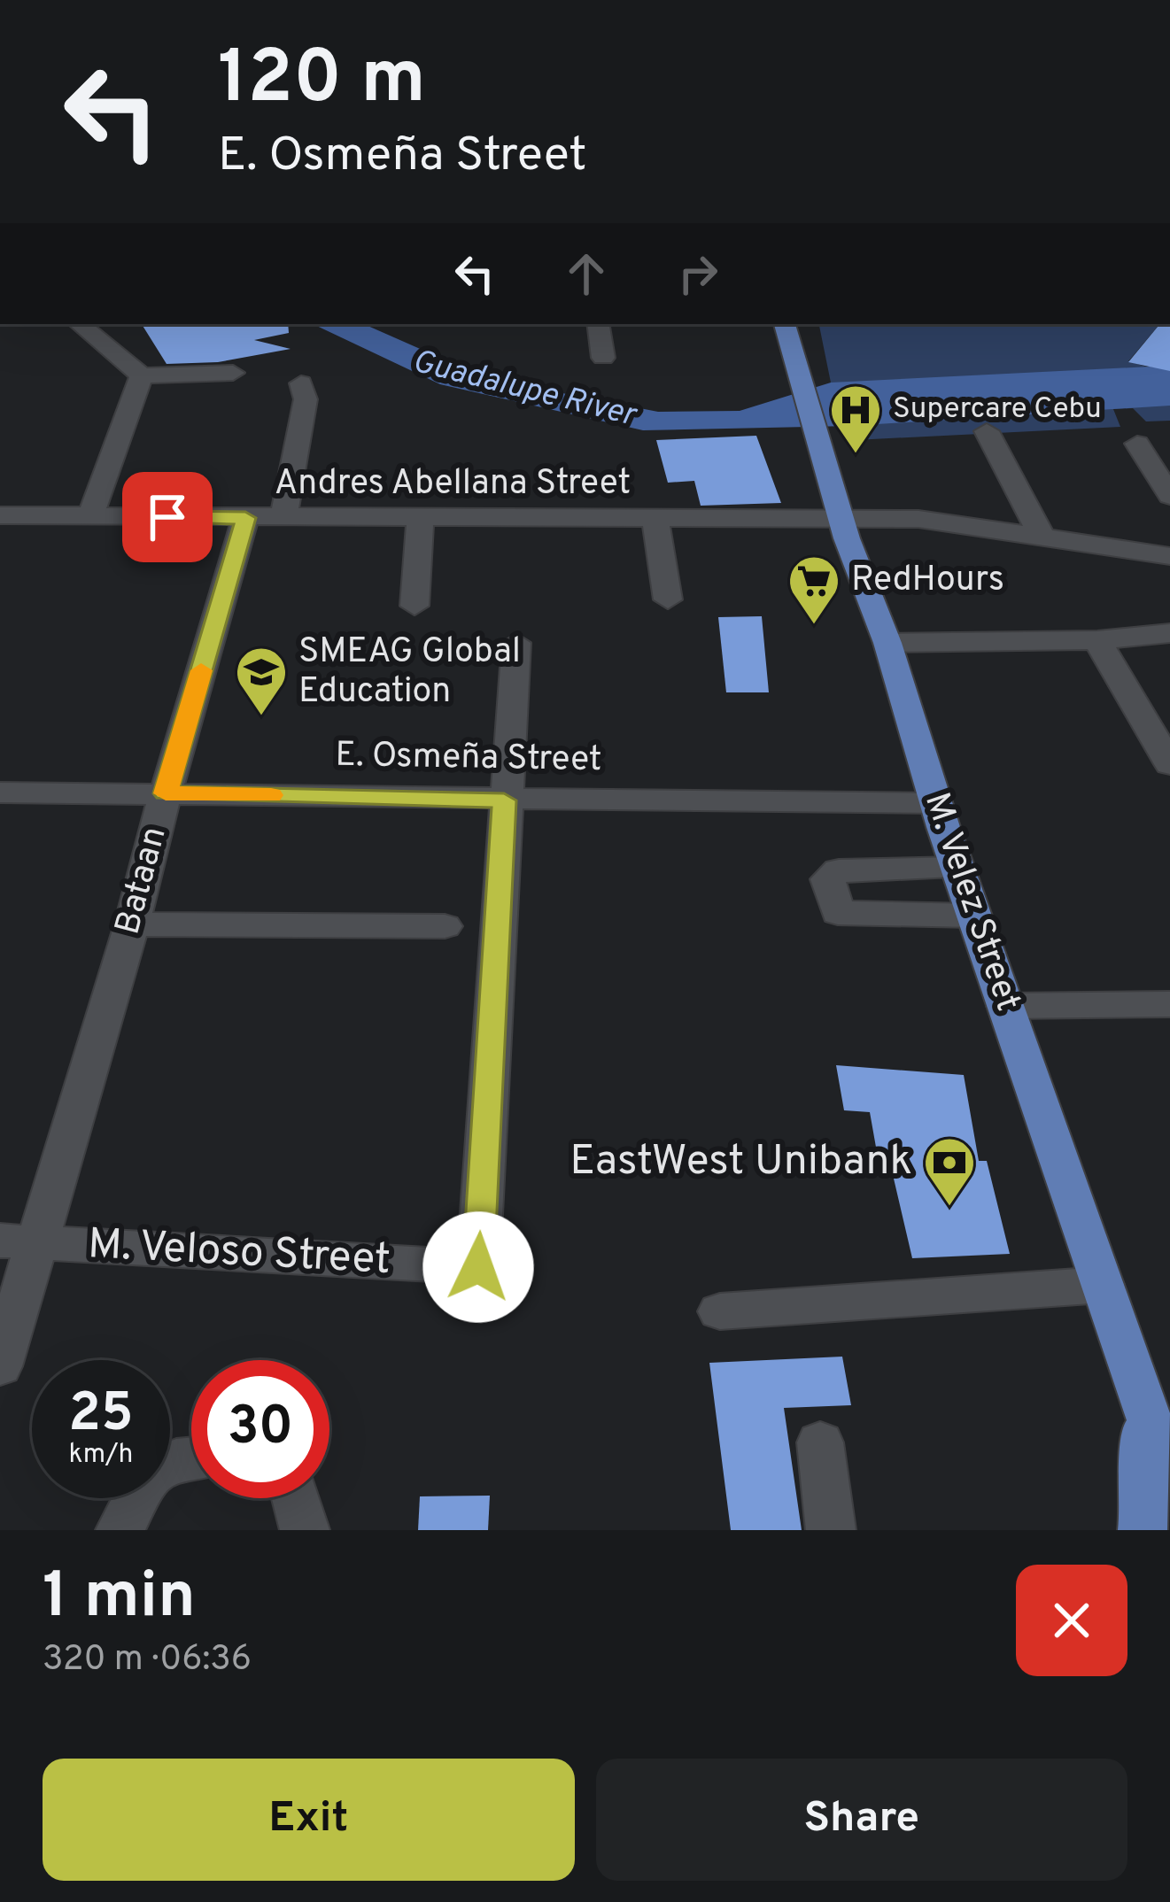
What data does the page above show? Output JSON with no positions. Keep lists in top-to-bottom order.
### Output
{
  "streets": {
    "main road": ["M. Velez Street"],
    "street": [
      "Andres Abellana Street",
      "E. Osmeña Street",
      "Bataan",
      "M. Veloso Street"
    ]
  },
  "crossings": [
    ["Andres Abellana Street", "Bataan"],
    ["Andres Abellana Street", "M. Velez Street"],
    ["E. Osmeña Street", "Bataan"],
    ["E. Osmeña Street", "M. Velez Street"],
    ["E. Osmeña Street", "M. Veloso Street"],
    ["Bataan", "M. Veloso Street"]
  ],
  "water": ["Guadalupe River"],
  "places": {
    "hospital": ["Supercare Cebu"],
    "supermarket": ["RedHours"],
    "school or university": ["SMEAG Global Education"],
    "bank": ["EastWest Unibank"]
  },
  "page": {
    "turn": ["120 m", "E. Osmeña Street"],
    "speed": "25 km/h",
    "limit": "30",
    "heading": ["1 min", "320 m · 06:36"],
    "buttons": ["Exit", "Share"]
  }
}
